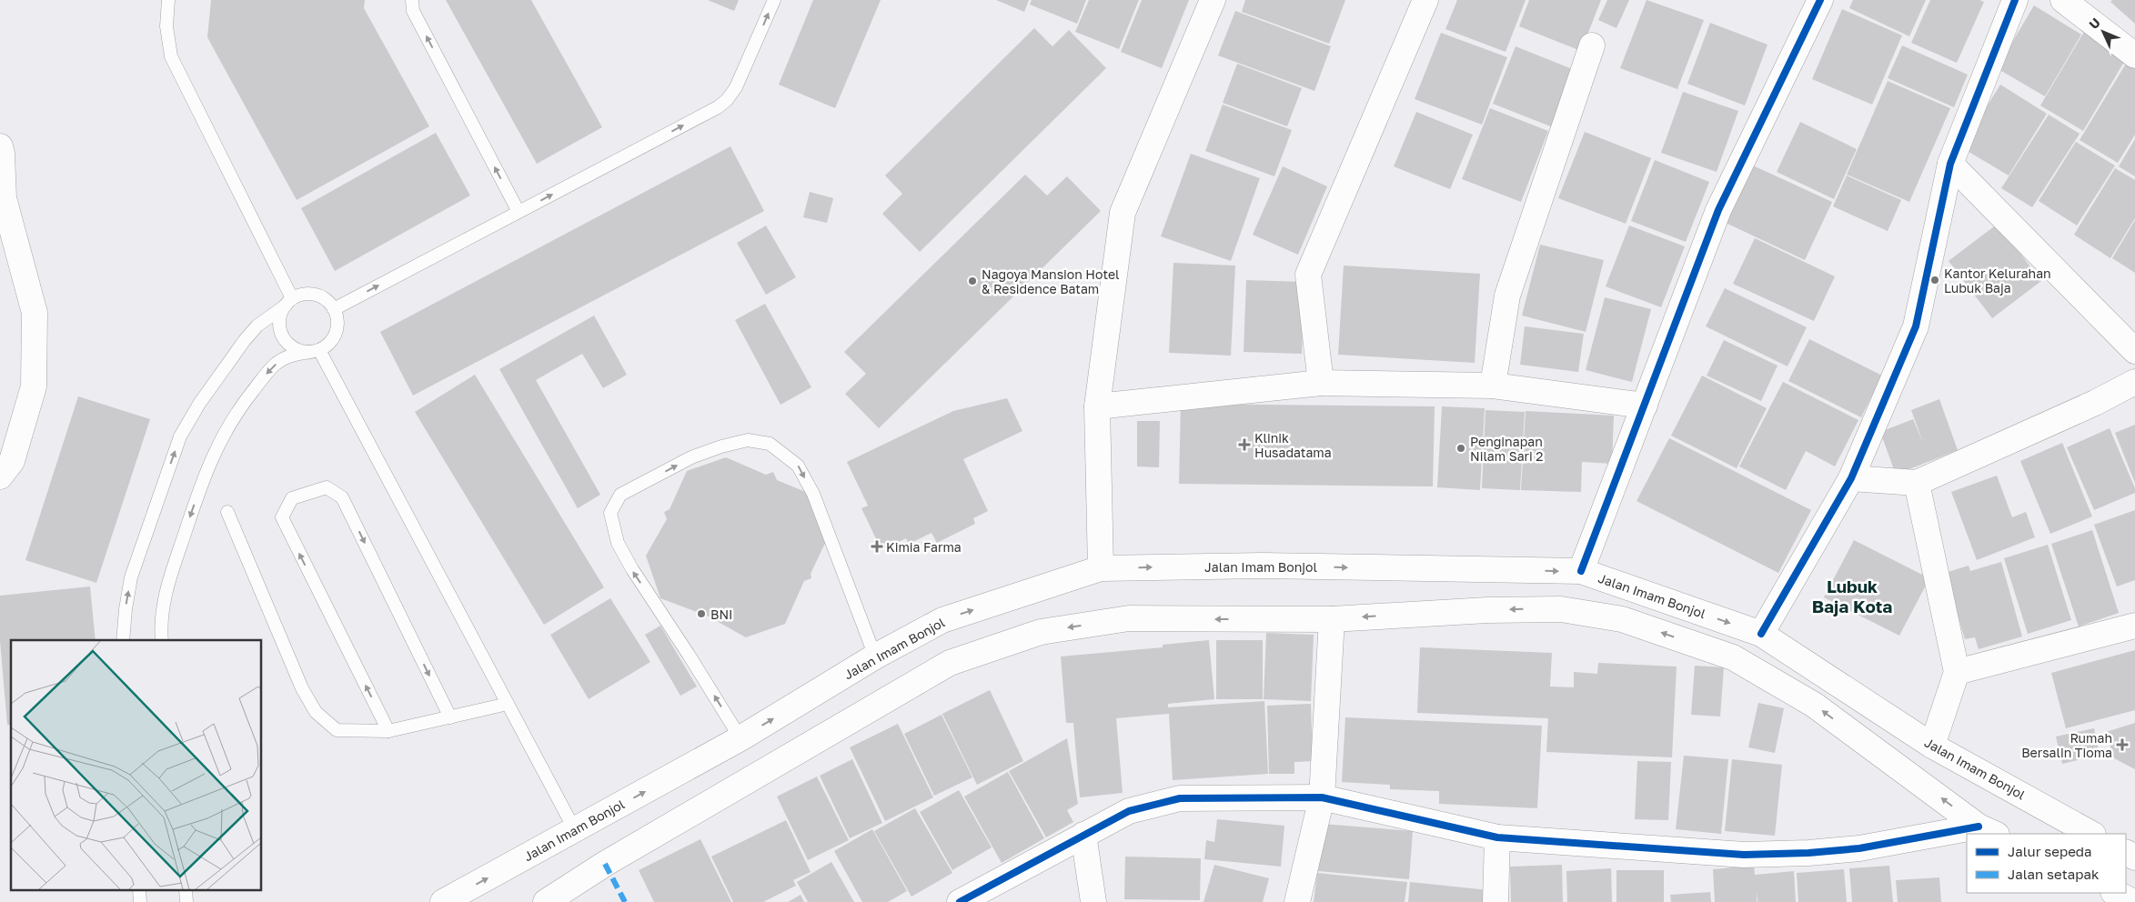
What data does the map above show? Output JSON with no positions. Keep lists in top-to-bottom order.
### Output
{
  "streets": {
    "street": ["Jalan Imam Bonjol"]
  },
  "districts": ["Lubuk Baja Kota"],
  "places": {
    "other": [
      "Kantor Kelurahan Lubuk Baja",
      "Nagoya Mansion Hotel & Residence Batam",
      "Penginapan Nilam Sari 2",
      "BNI"
    ],
    "health": ["Klinik Husadatama", "Kimia Farma", "Rumah Bersalin Tioma"]
  },
  "legend": ["Jalur sepeda", "Jalan setapak"],
  "north": "top left"
}
